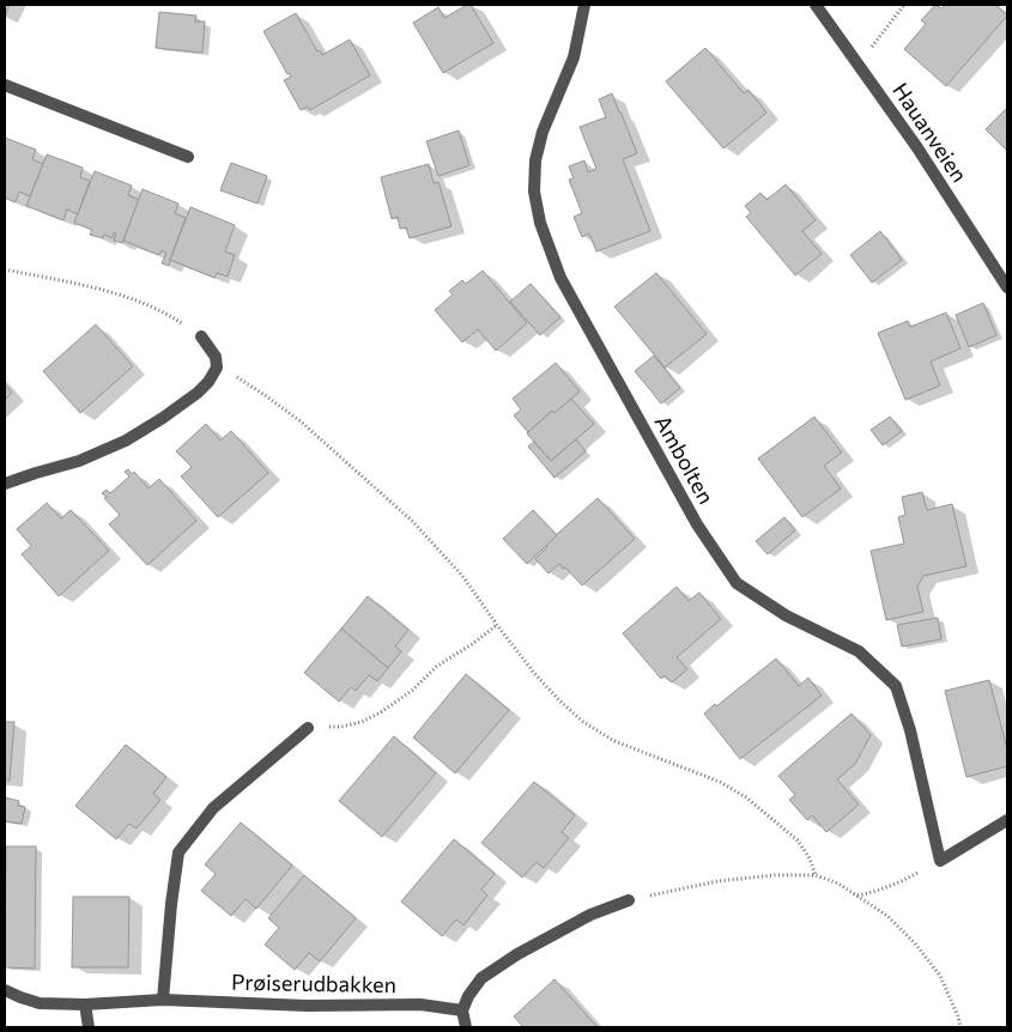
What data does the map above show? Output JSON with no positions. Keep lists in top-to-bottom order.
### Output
{
  "streets": {
    "street": ["Hauanveien", "Ambolten", "Prøiserudbakken"]
  }
}
